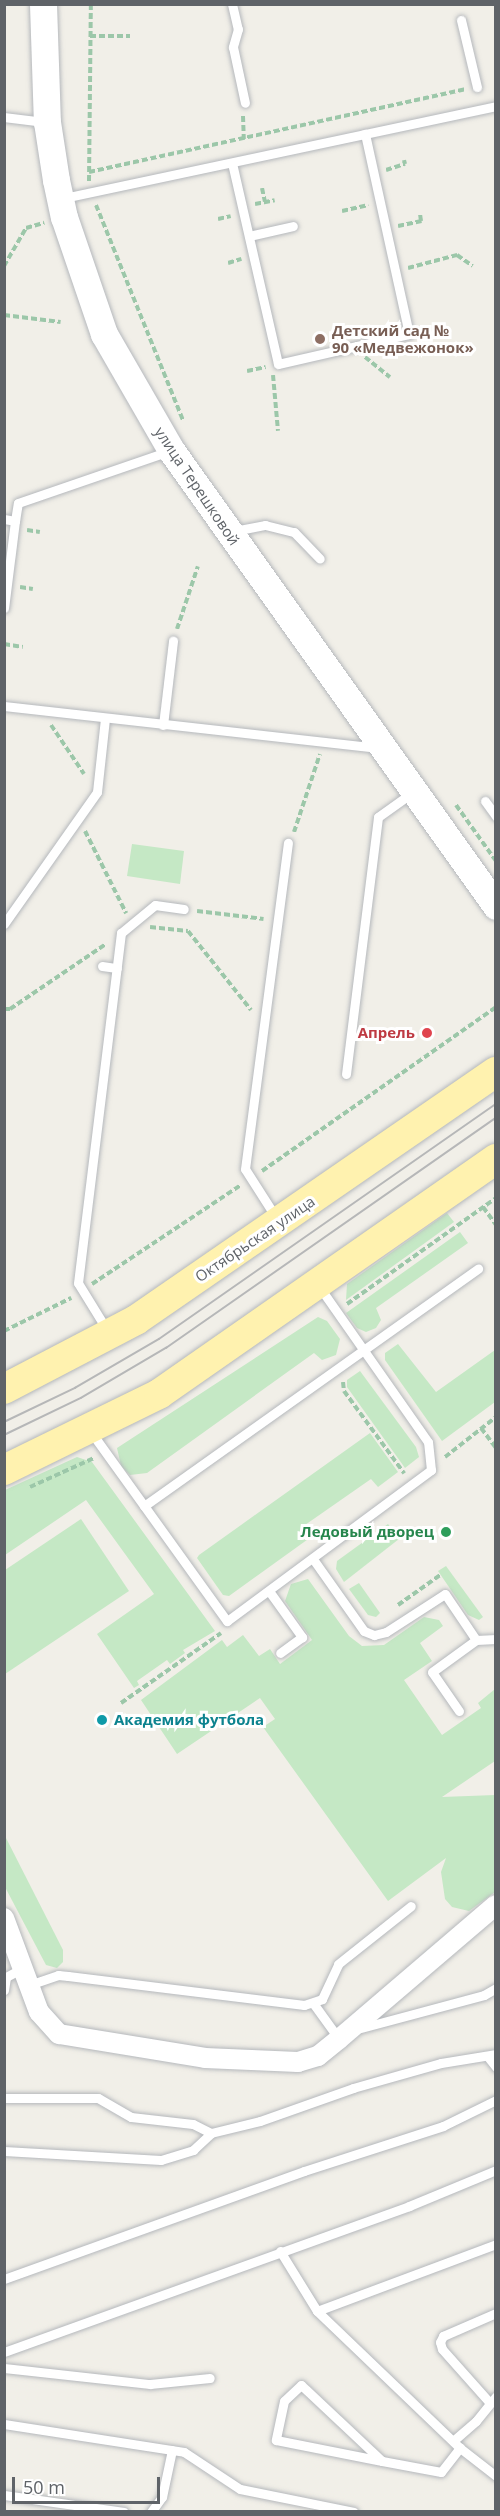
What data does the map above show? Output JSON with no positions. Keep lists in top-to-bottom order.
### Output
{
  "streets": {
    "main road": ["Октябрьская улица"],
    "street": ["улица Терешковой"]
  },
  "places": [
    "Детский сад № 90 «Медвежонок»",
    "Апрель",
    "Ледовый дворец",
    "Академия футбола"
  ],
  "scale_bar": "50 m"
}
